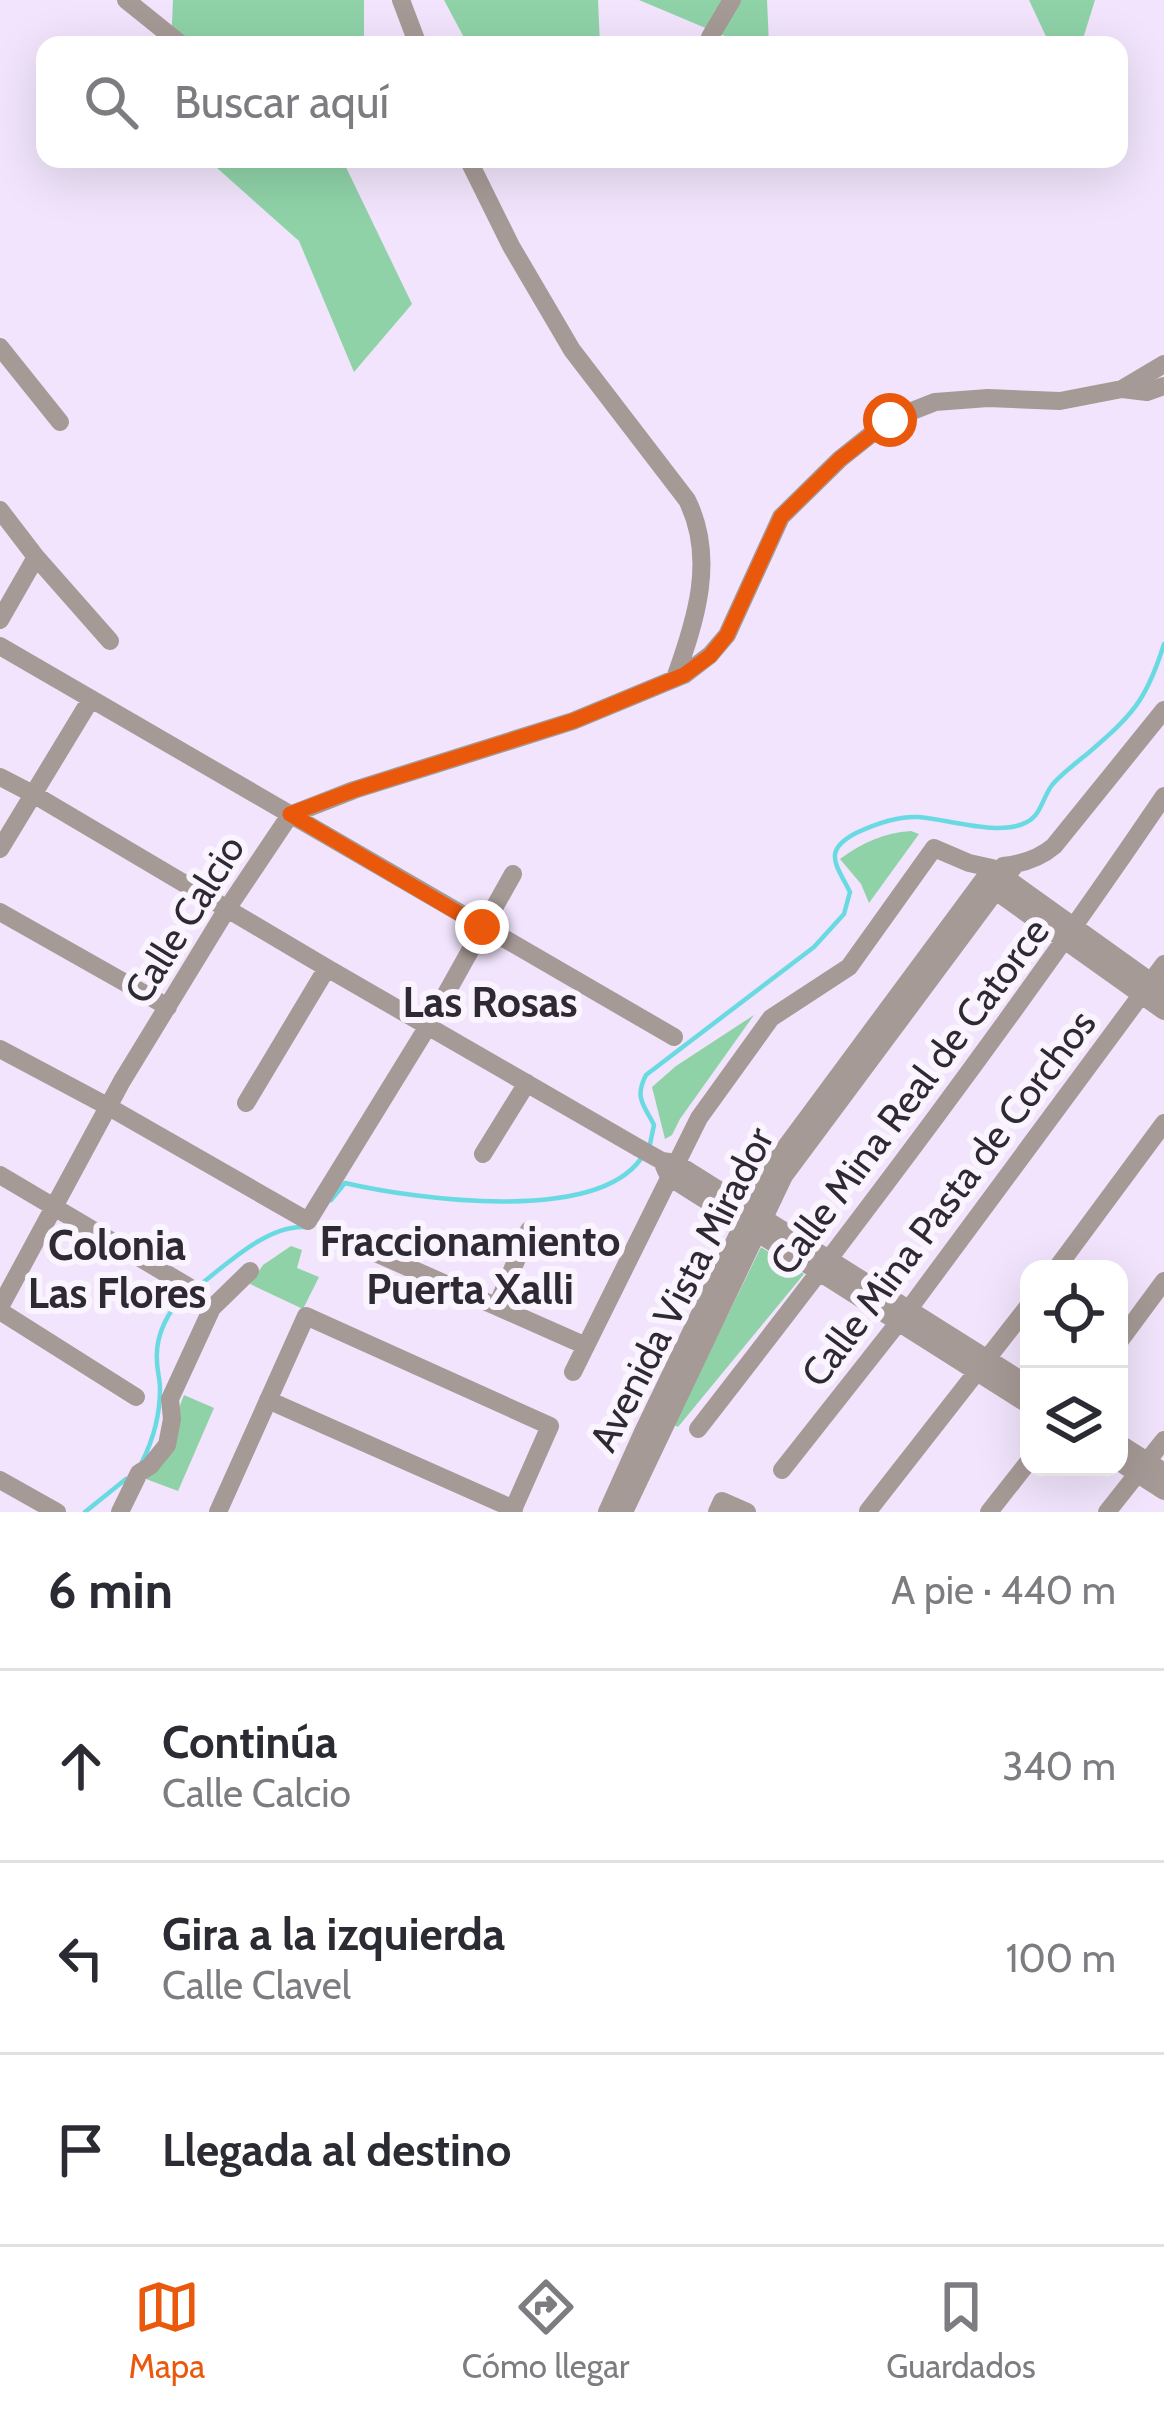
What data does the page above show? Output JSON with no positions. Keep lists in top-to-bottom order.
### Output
{
  "streets": {
    "street": [
      "Calle Calcio",
      "Calle Mina Real de Catorce",
      "Calle Mina Pasta de Corchos",
      "Avenida Vista Mirador"
    ]
  },
  "districts": ["Las Rosas", "Fraccionamiento Puerta Xalli", "Colonia Las Flores"],
  "page": {
    "search": "Buscar aquí",
    "heading": ["6 min", "A pie · 440 m"],
    "list": [
      ["Continúa", "Calle Calcio", "340 m"],
      ["Gira a la izquierda", "Calle Clavel", "100 m"],
      "Llegada al destino"
    ],
    "nav": ["Mapa", "Cómo llegar", "Guardados"]
  }
}
